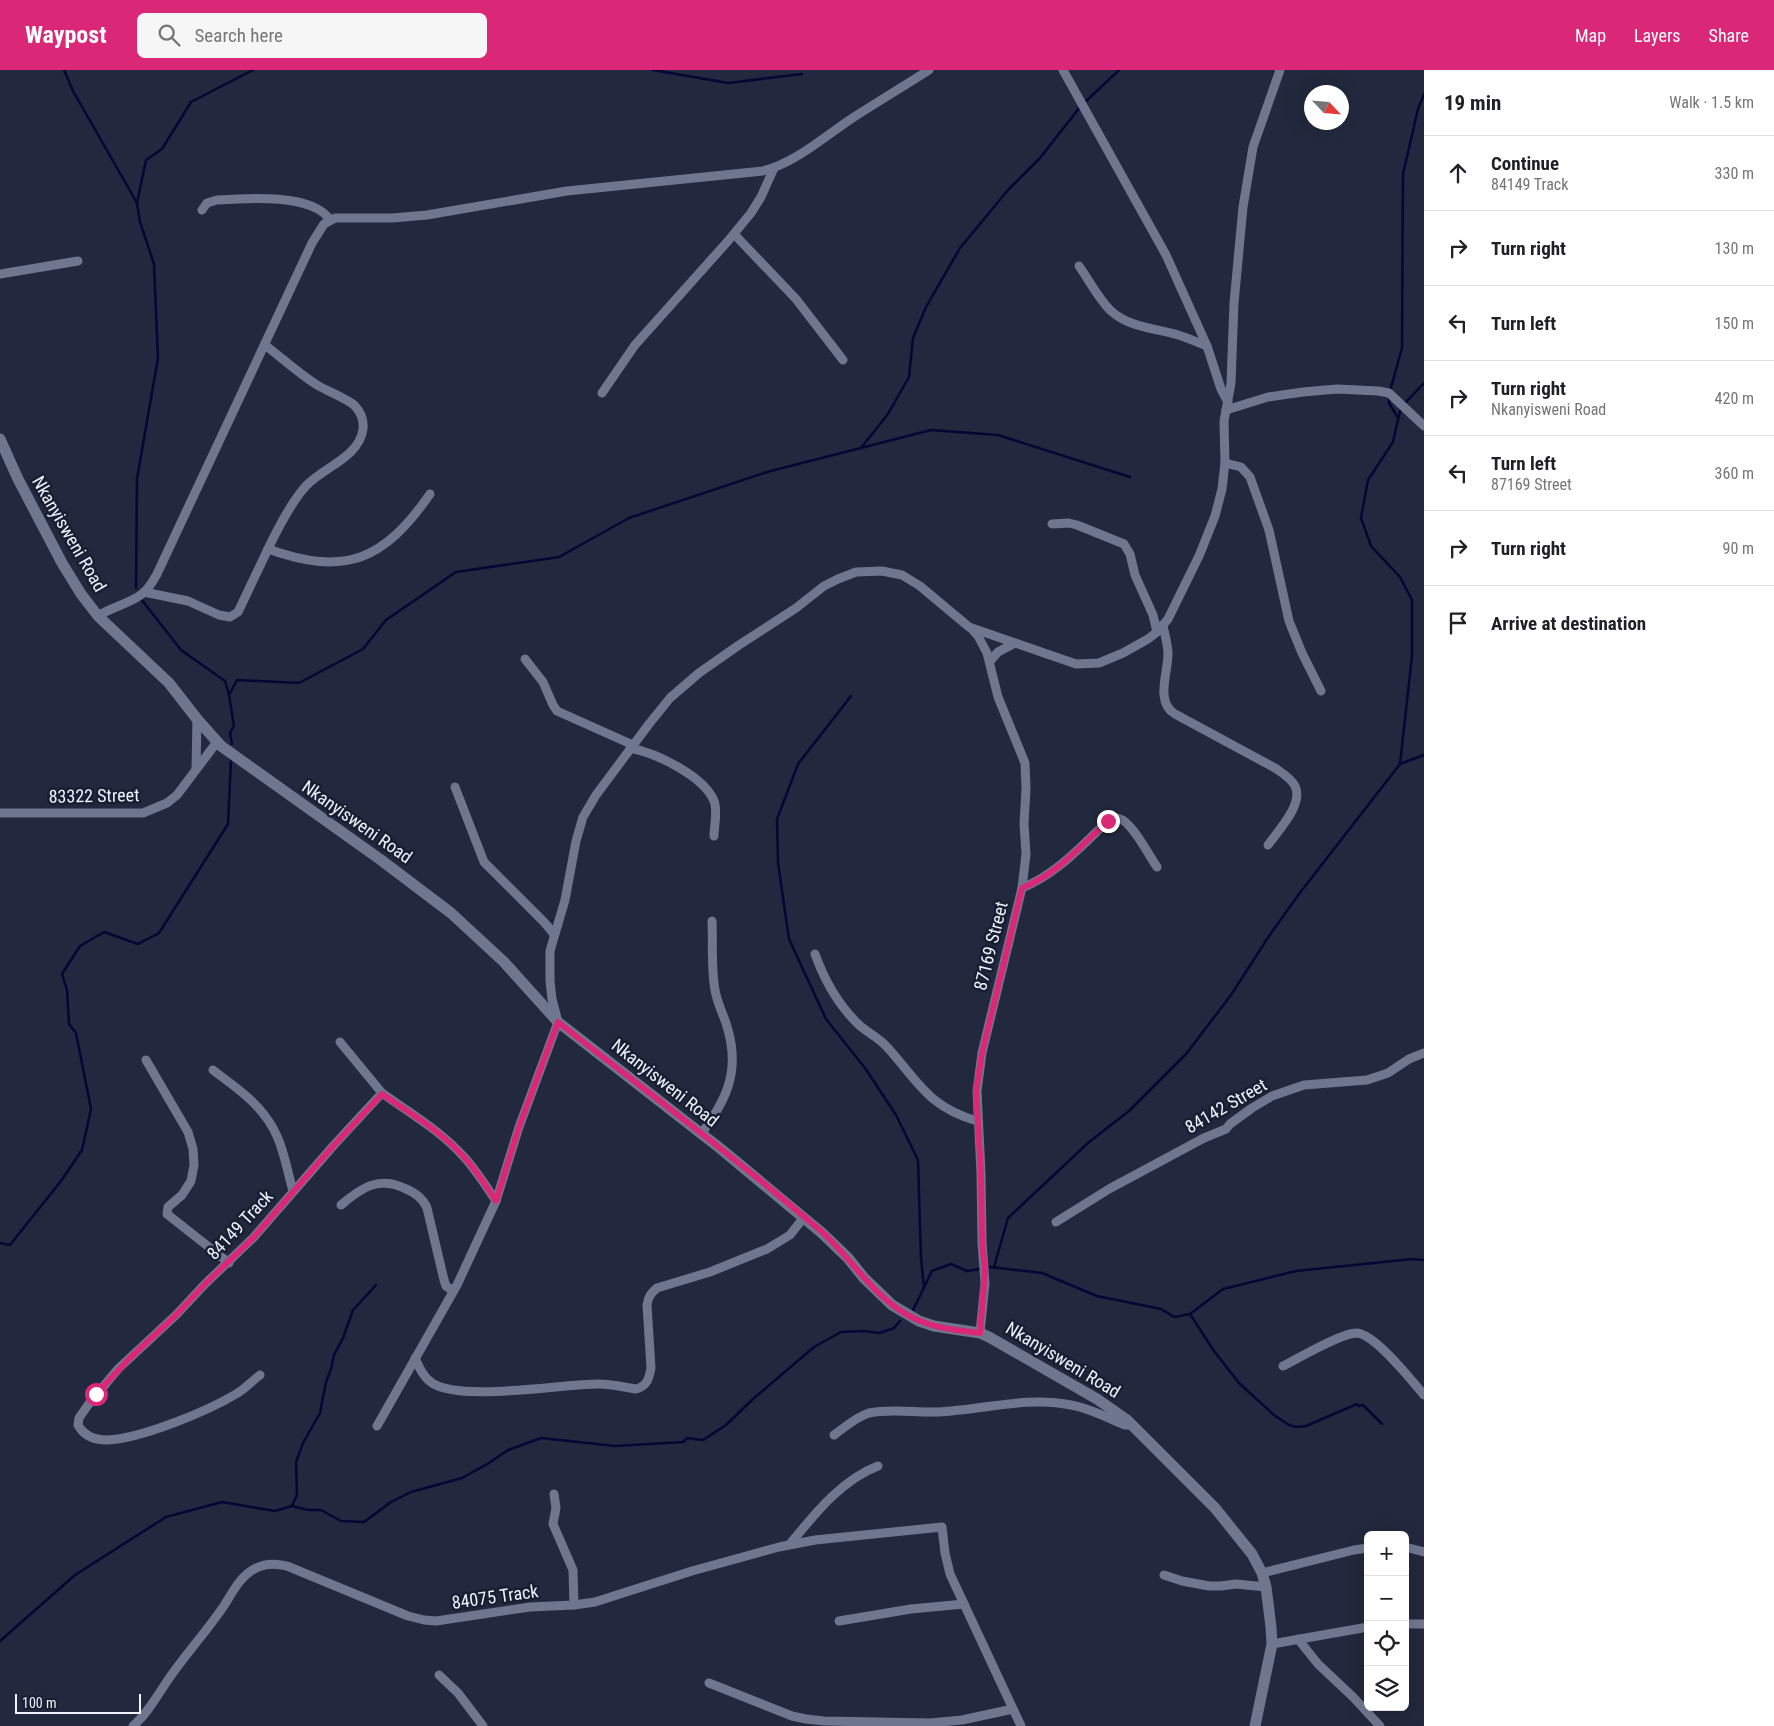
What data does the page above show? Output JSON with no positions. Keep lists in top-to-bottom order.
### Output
{
  "streets": {
    "street": [
      "Nkanyisweni Road",
      "83322 Street",
      "87169 Street",
      "84142 Street",
      "84149 Track",
      "84075 Track"
    ]
  },
  "crossings": [
    ["Nkanyisweni Road", "83322 Street"],
    ["Nkanyisweni Road", "87169 Street"]
  ],
  "scale_bar": "100 m",
  "north": "bottom right",
  "page": {
    "header": "Waypost",
    "search": "Search here",
    "nav": ["Map", "Layers", "Share"],
    "heading": ["19 min", "Walk · 1.5 km"],
    "list": [
      ["Continue", "84149 Track", "330 m"],
      ["Turn right", "130 m"],
      ["Turn left", "150 m"],
      ["Turn right", "Nkanyisweni Road", "420 m"],
      ["Turn left", "87169 Street", "360 m"],
      ["Turn right", "90 m"],
      "Arrive at destination"
    ],
    "map_buttons": ["+", "−"],
    "scale": "100 m"
  }
}
